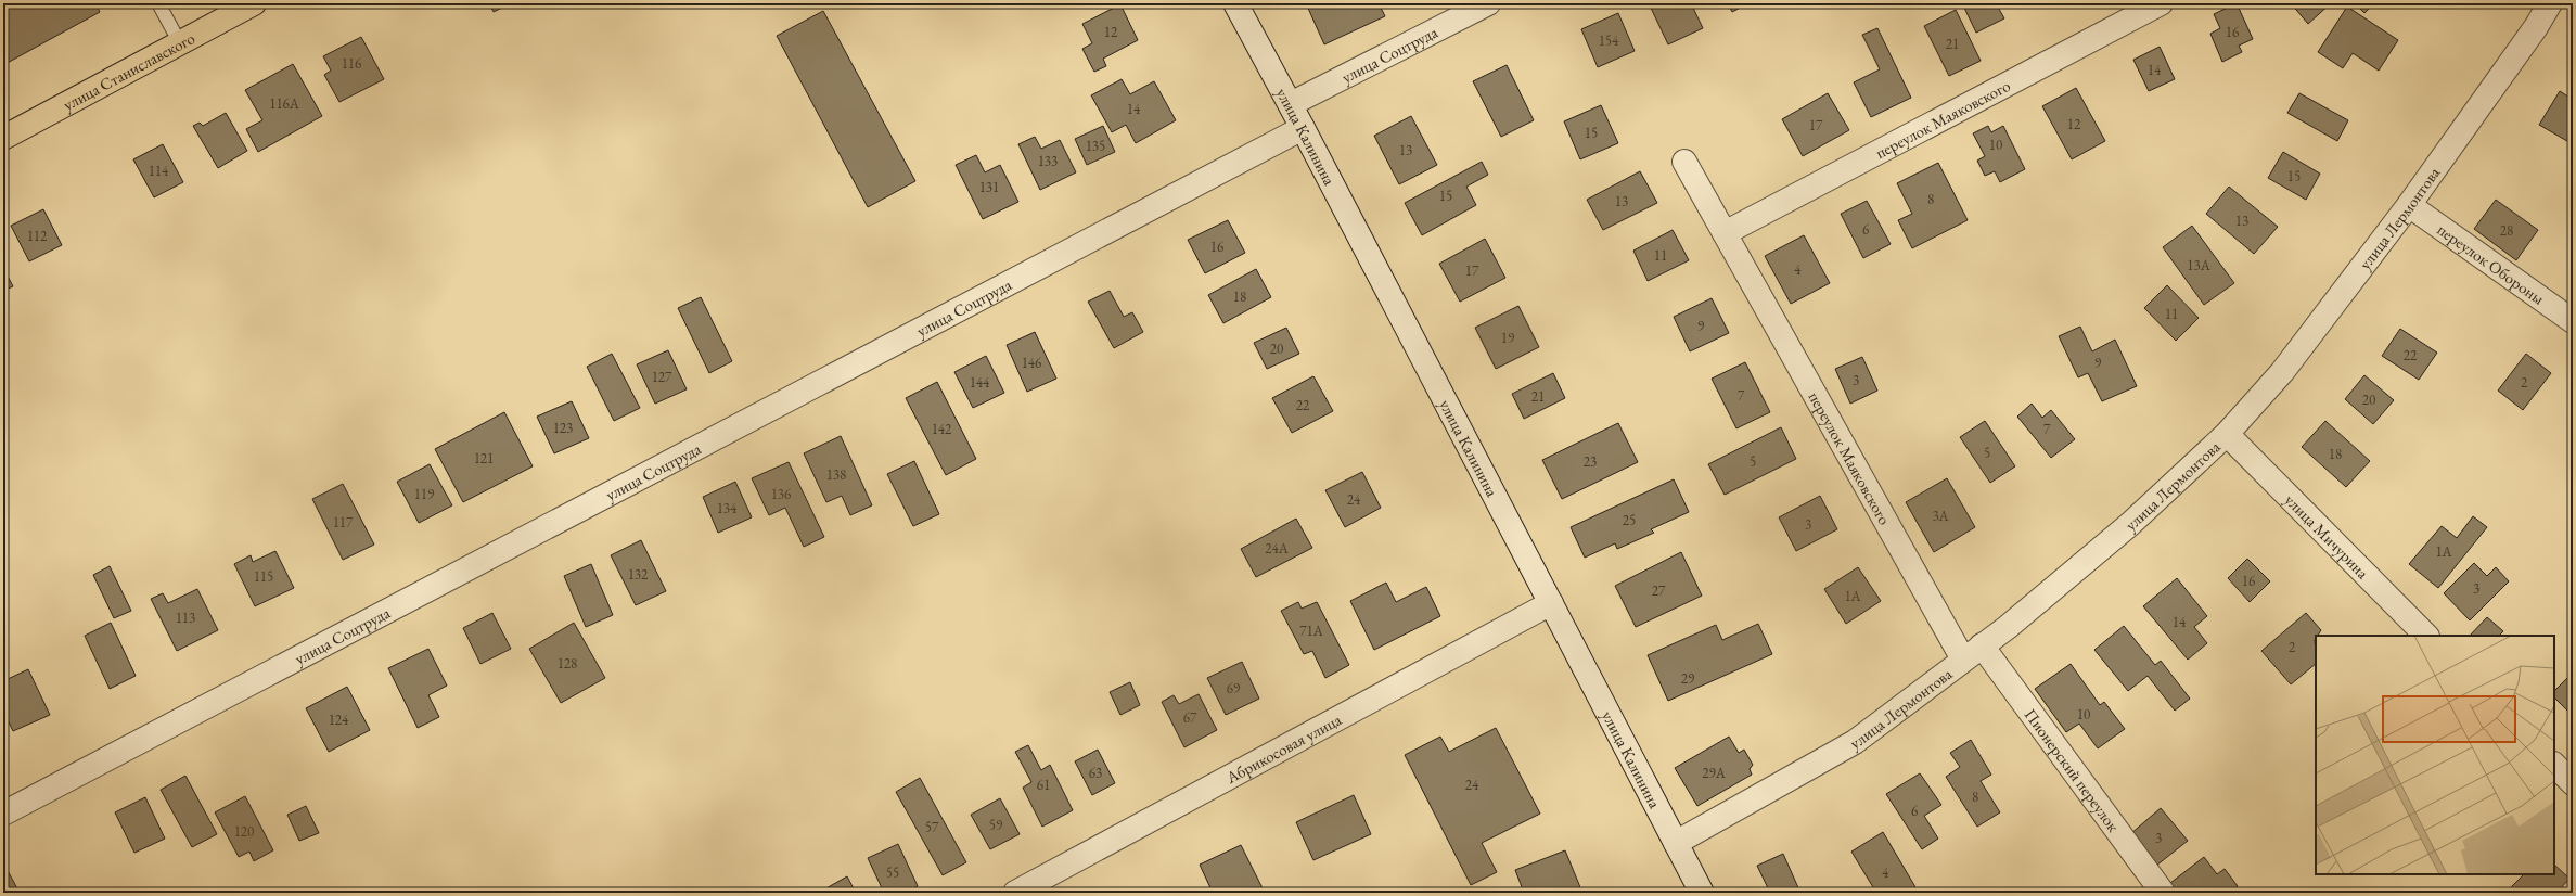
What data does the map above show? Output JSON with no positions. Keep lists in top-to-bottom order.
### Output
{
  "streets": {
    "main road": ["улица Станиславского"],
    "street": [
      "улица Соцтруда",
      "переулок Маяковского",
      "улица Калинина",
      "улица Лермонтова",
      "переулок Обороны",
      "улица Мичурина",
      "Абрикосовая улица",
      "Пионерский переулок"
    ]
  },
  "crossings": [
    ["улица Соцтруда", "улица Калинина"],
    ["переулок Маяковского", "улица Лермонтова"],
    ["улица Калинина", "улица Лермонтова"],
    ["улица Калинина", "Абрикосовая улица"],
    ["улица Лермонтова", "переулок Обороны"],
    ["улица Лермонтова", "улица Мичурина"],
    ["улица Лермонтова", "Пионерский переулок"]
  ],
  "house_numbers": [
    "12",
    "16",
    "154",
    "21",
    "116",
    "14",
    "116А",
    "14",
    "12",
    "17",
    "15",
    "10",
    "135",
    "13",
    "133",
    "114",
    "15",
    "131",
    "15",
    "8",
    "13",
    "13",
    "6",
    "28",
    "112",
    "16",
    "11",
    "13А",
    "4",
    "17",
    "18",
    "11",
    "9",
    "19",
    "20",
    "22",
    "146",
    "9",
    "127",
    "3",
    "144",
    "2",
    "7",
    "21",
    "20",
    "22",
    "123",
    "142",
    "7",
    "5",
    "18",
    "121",
    "23",
    "5",
    "138",
    "119",
    "136",
    "24",
    "134",
    "3А",
    "25",
    "117",
    "3",
    "24А",
    "1А",
    "132",
    "115",
    "16",
    "3",
    "27",
    "1А",
    "113",
    "14",
    "71А",
    "2",
    "128",
    "29",
    "69",
    "10",
    "67",
    "124",
    "63",
    "29А",
    "61",
    "24",
    "8",
    "6",
    "59",
    "57",
    "120",
    "3",
    "55",
    "4"
  ]
}
